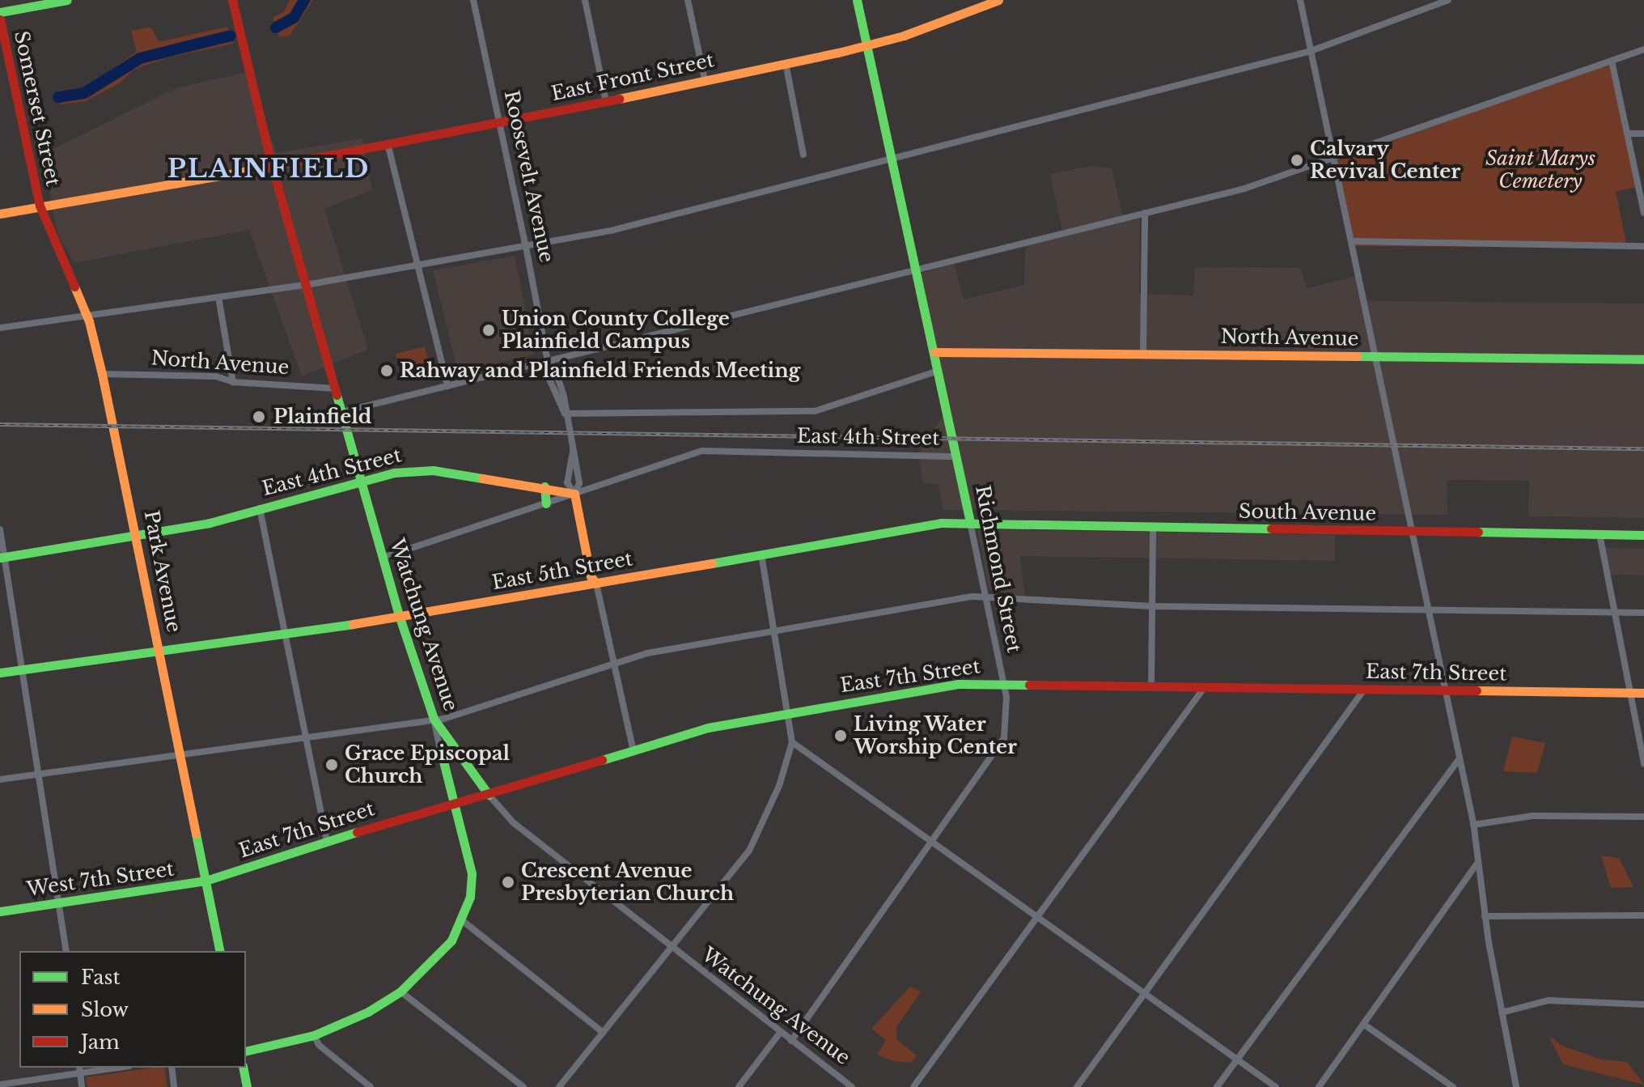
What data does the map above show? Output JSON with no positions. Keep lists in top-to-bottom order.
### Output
{
  "streets": {
    "street": [
      "East Front Street",
      "Somerset Street",
      "Roosevelt Avenue",
      "North Avenue",
      "East 4th Street",
      "South Avenue",
      "Richmond Street",
      "East 5th Street",
      "Park Avenue",
      "Watchung Avenue",
      "East 7th Street",
      "West 7th Street"
    ]
  },
  "crossings": [
    ["East Front Street", "Somerset Street"],
    ["East Front Street", "Roosevelt Avenue"],
    ["East Front Street", "Richmond Street"],
    ["East Front Street", "Park Avenue"],
    ["East Front Street", "Watchung Avenue"],
    ["Somerset Street", "Park Avenue"],
    ["Roosevelt Avenue", "East 4th Street"],
    ["Roosevelt Avenue", "East 5th Street"],
    ["Roosevelt Avenue", "East 7th Street"],
    ["North Avenue", "Richmond Street"],
    ["North Avenue", "Park Avenue"],
    ["North Avenue", "Watchung Avenue"],
    ["East 4th Street", "Richmond Street"],
    ["East 4th Street", "Park Avenue"],
    ["East 4th Street", "Watchung Avenue"],
    ["South Avenue", "Richmond Street"],
    ["South Avenue", "East 5th Street"],
    ["Richmond Street", "East 5th Street"],
    ["Richmond Street", "Watchung Avenue"],
    ["Richmond Street", "East 7th Street"],
    ["East 5th Street", "Park Avenue"],
    ["East 5th Street", "Watchung Avenue"],
    ["Park Avenue", "East 7th Street"],
    ["Park Avenue", "West 7th Street"],
    ["Watchung Avenue", "East 7th Street"],
    ["East 7th Street", "West 7th Street"]
  ],
  "districts": ["PLAINFIELD"],
  "parks": ["Saint Marys Cemetery"],
  "places": [
    "Calvary Revival Center",
    "Union County College Plainfield Campus",
    "Rahway and Plainfield Friends Meeting",
    "Plainfield",
    "Living Water Worship Center",
    "Grace Episcopal Church",
    "Crescent Avenue Presbyterian Church"
  ],
  "legend": ["Fast", "Slow", "Jam"]
}
